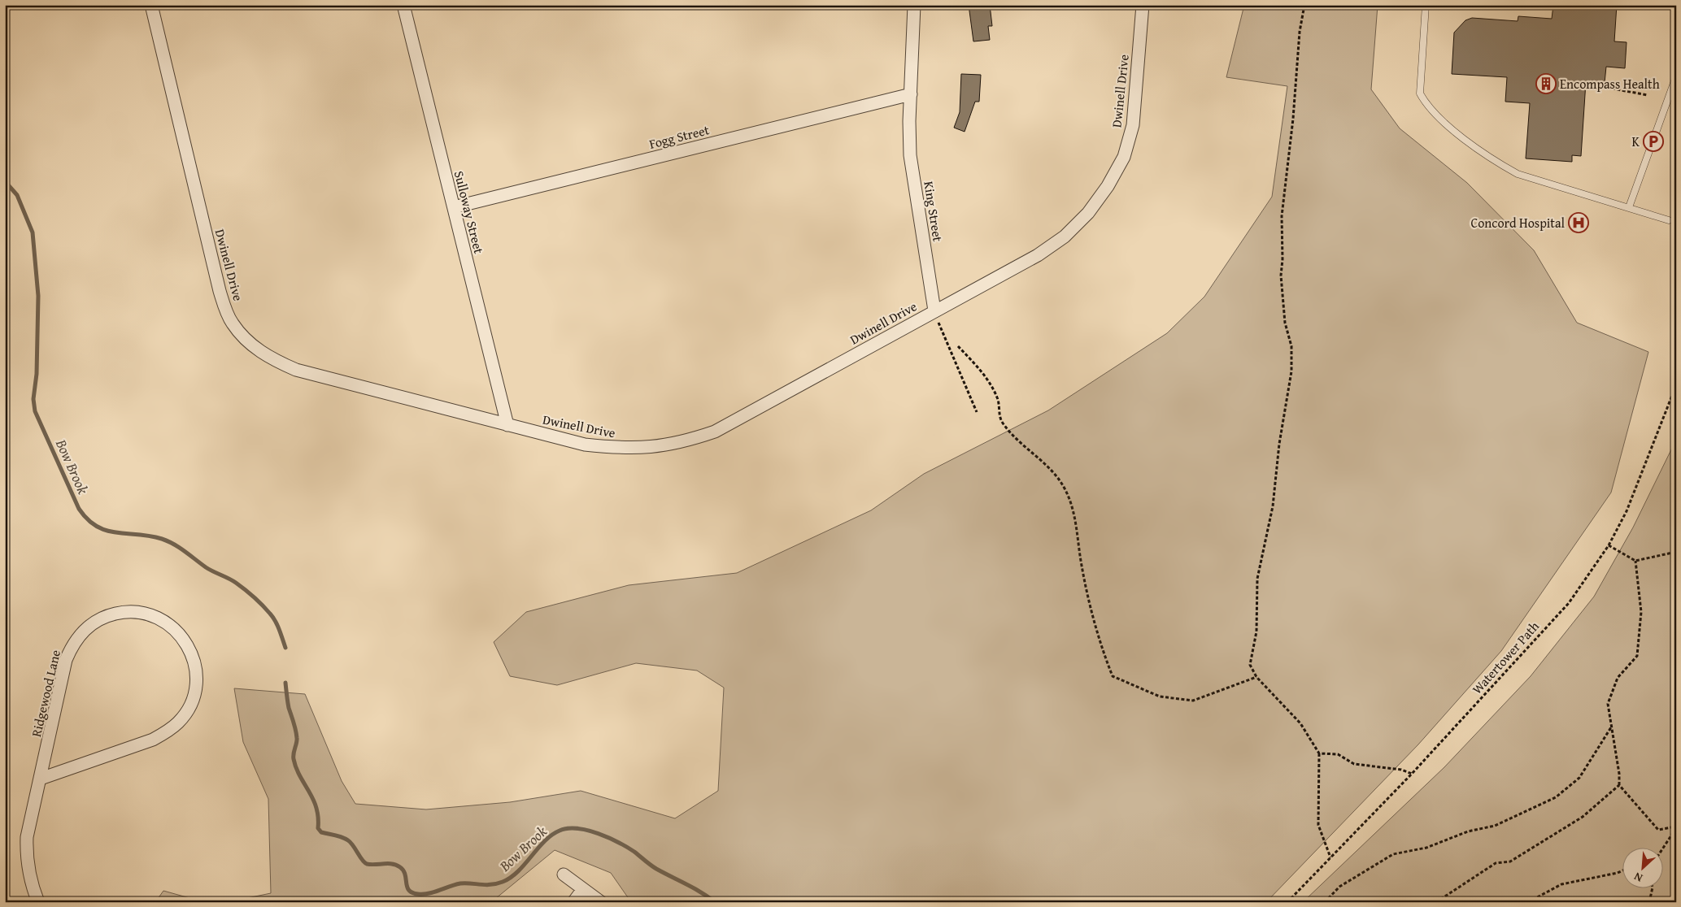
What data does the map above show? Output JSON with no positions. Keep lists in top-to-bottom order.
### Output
{
  "streets": {
    "street": [
      "Dwinell Drive",
      "Fogg Street",
      "King Street",
      "Sulloway Street",
      "Ridgewood Lane"
    ],
    "path": ["Watertower Path"]
  },
  "crossings": [
    ["Dwinell Drive", "King Street"],
    ["Dwinell Drive", "Sulloway Street"],
    ["Fogg Street", "King Street"],
    ["Fogg Street", "Sulloway Street"]
  ],
  "water": ["Bow Brook"],
  "places": {
    "building": ["Encompass Health"],
    "parking": ["K"],
    "hospital": ["Concord Hospital"]
  },
  "north": "bottom left"
}
